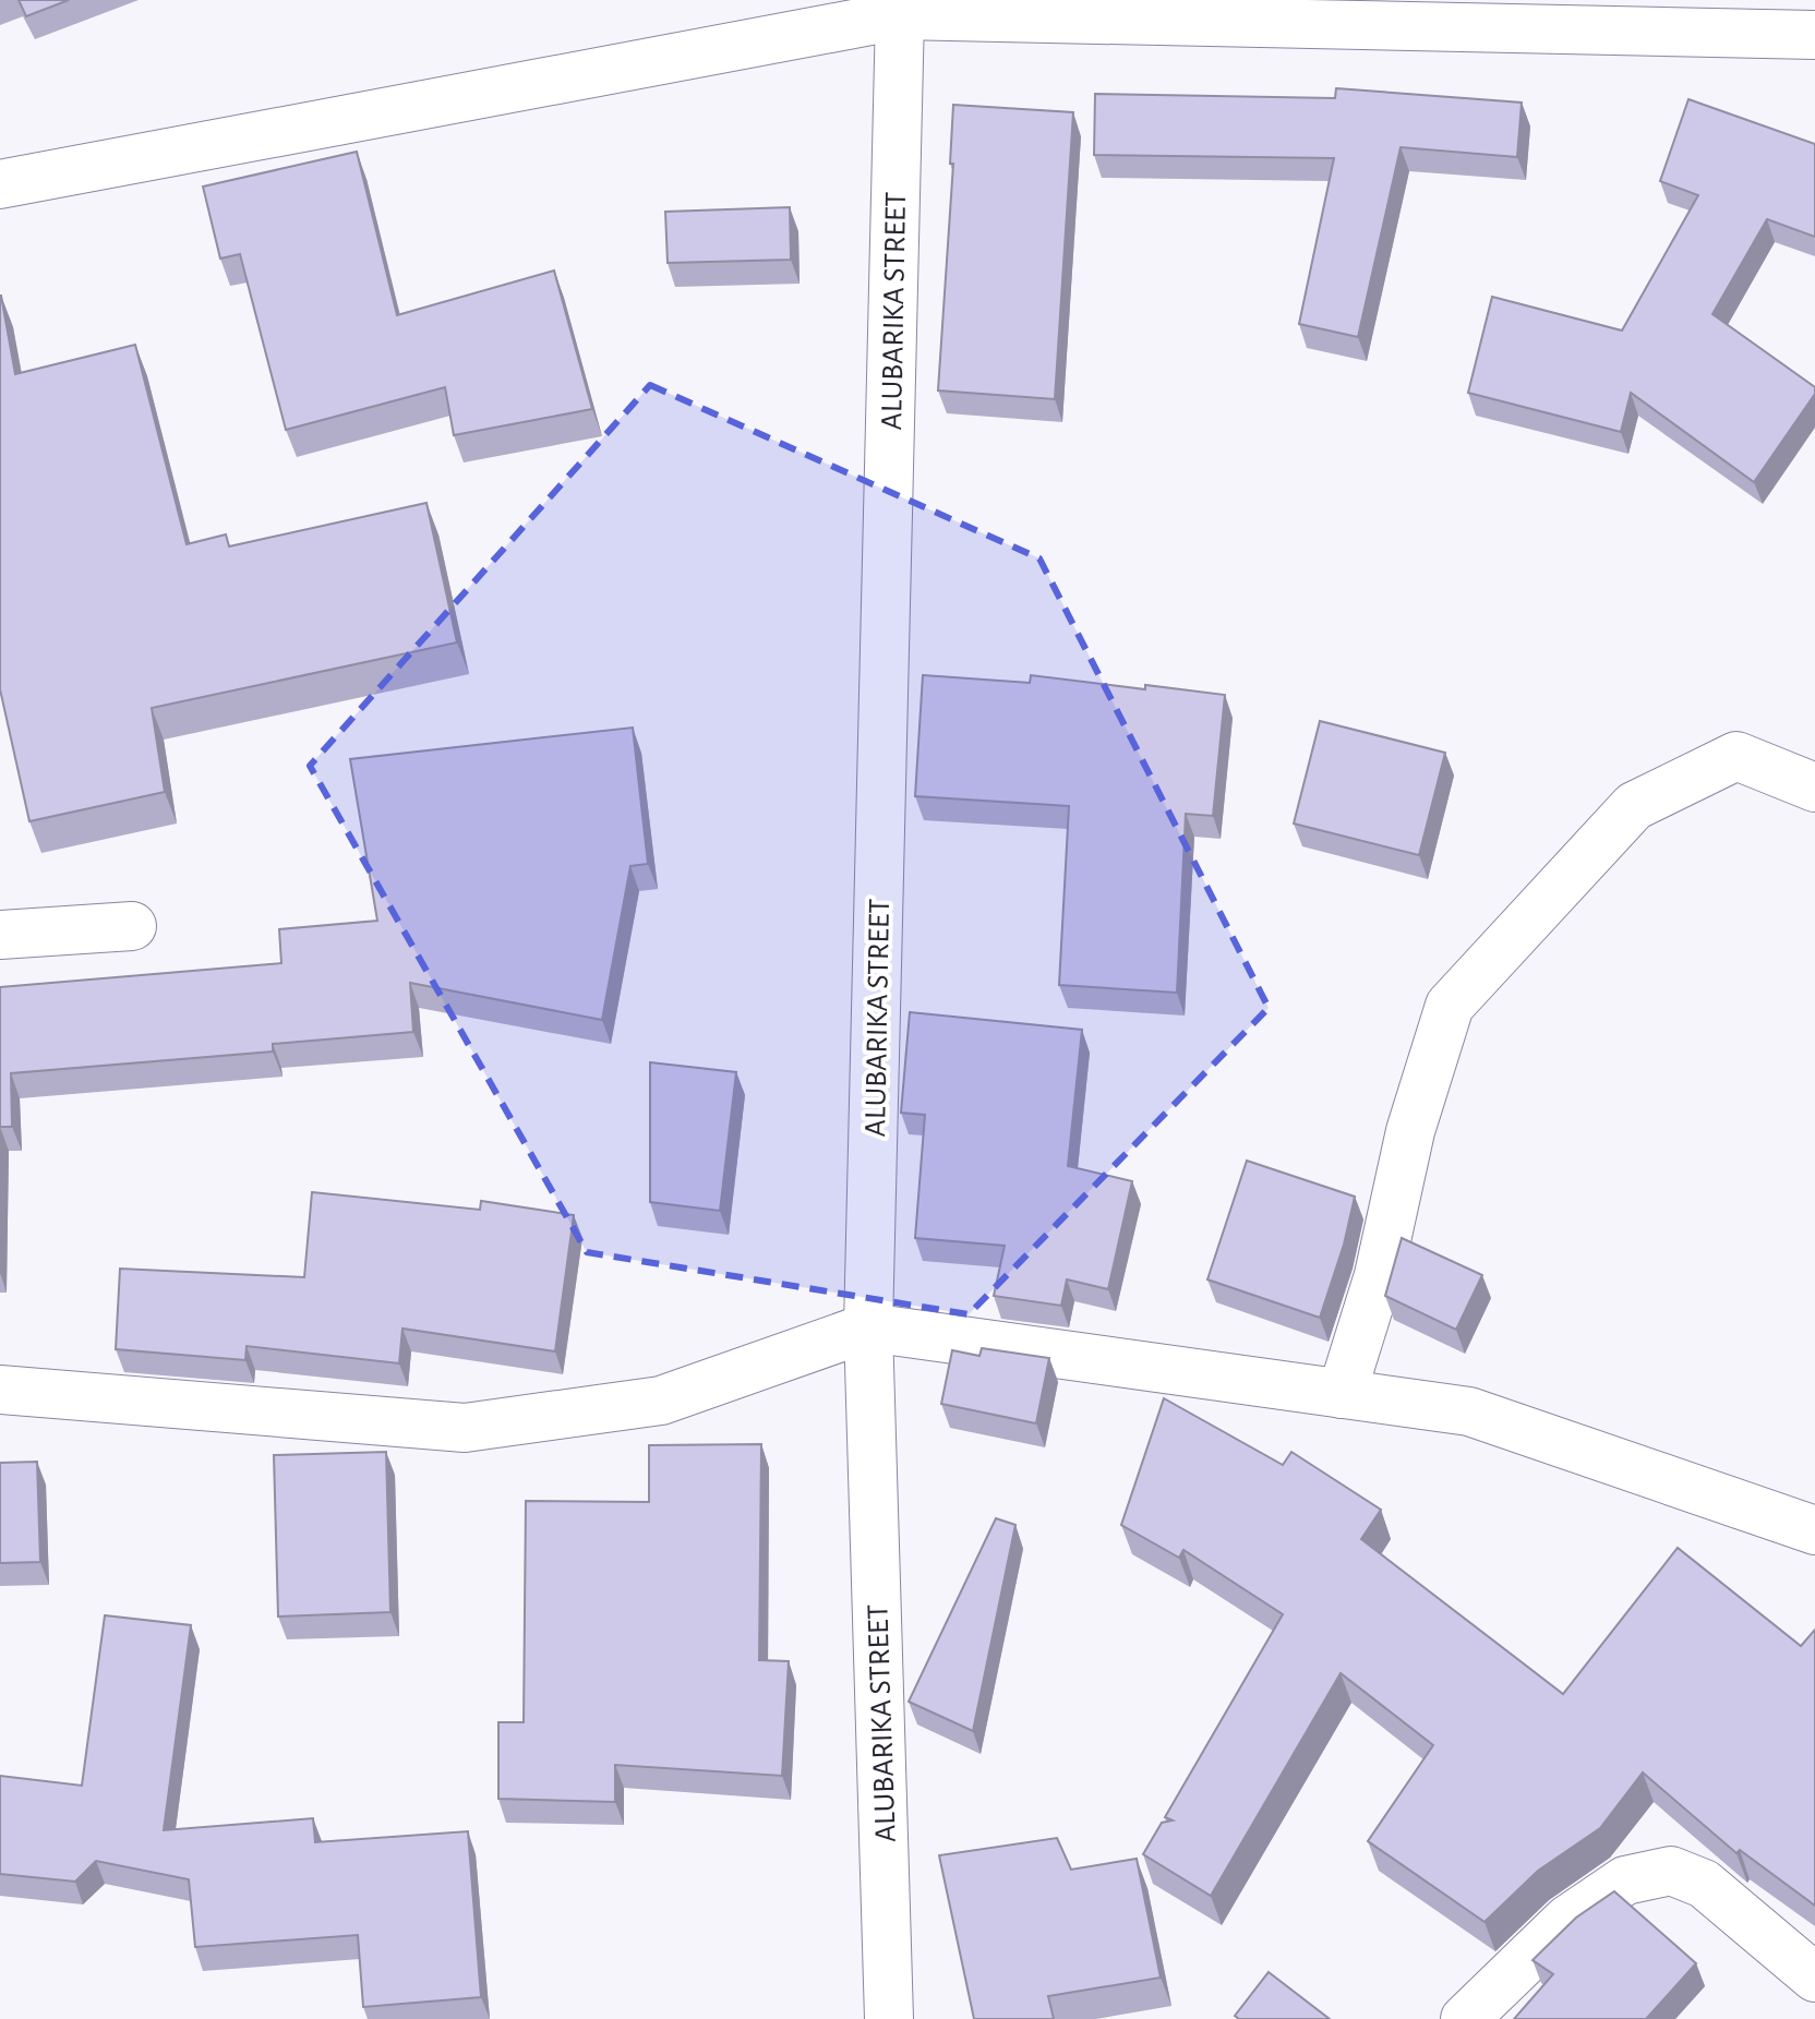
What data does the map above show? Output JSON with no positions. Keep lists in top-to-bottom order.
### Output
{
  "streets": {
    "street": ["ALUBARIKA STREET"]
  }
}
